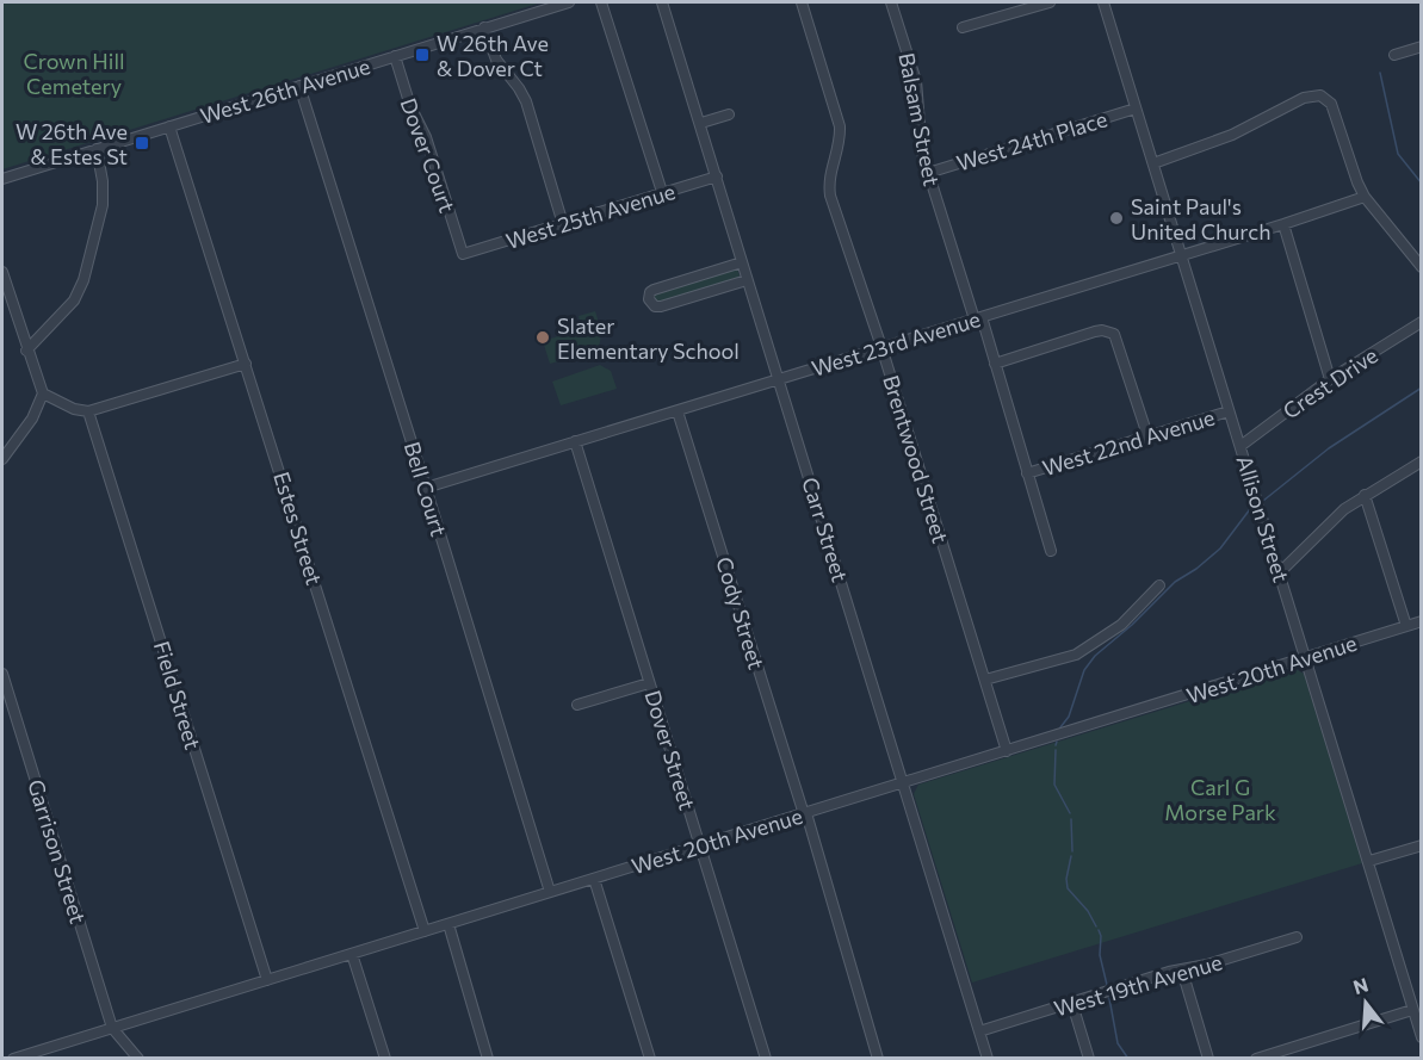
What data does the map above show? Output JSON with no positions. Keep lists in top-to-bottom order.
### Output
{
  "streets": {
    "street": [
      "West 26th Avenue",
      "Balsam Street",
      "West 24th Place",
      "Dover Court",
      "West 25th Avenue",
      "West 23rd Avenue",
      "Crest Drive",
      "West 22nd Avenue",
      "Brentwood Street",
      "Bell Court",
      "Allison Street",
      "Estes Street",
      "Carr Street",
      "Cody Street",
      "West 20th Avenue",
      "Field Street",
      "Dover Street",
      "Garrison Street",
      "West 19th Avenue"
    ]
  },
  "crossings": [
    ["West 26th Avenue", "Dover Court"],
    ["West 26th Avenue", "Bell Court"],
    ["West 26th Avenue", "Estes Street"],
    ["Balsam Street", "West 24th Place"],
    ["Balsam Street", "West 23rd Avenue"],
    ["Balsam Street", "West 22nd Avenue"],
    ["West 24th Place", "Allison Street"],
    ["Dover Court", "West 25th Avenue"],
    ["West 25th Avenue", "Carr Street"],
    ["West 23rd Avenue", "Brentwood Street"],
    ["West 23rd Avenue", "Bell Court"],
    ["West 23rd Avenue", "Allison Street"],
    ["West 23rd Avenue", "Carr Street"],
    ["West 23rd Avenue", "Cody Street"],
    ["West 23rd Avenue", "Dover Street"],
    ["Crest Drive", "Allison Street"],
    ["West 22nd Avenue", "Allison Street"],
    ["Brentwood Street", "West 20th Avenue"],
    ["Bell Court", "West 20th Avenue"],
    ["Allison Street", "West 20th Avenue"],
    ["Estes Street", "West 20th Avenue"],
    ["Carr Street", "West 20th Avenue"],
    ["Carr Street", "West 19th Avenue"],
    ["Cody Street", "West 20th Avenue"],
    ["West 20th Avenue", "Field Street"],
    ["West 20th Avenue", "Dover Street"],
    ["West 20th Avenue", "Garrison Street"]
  ],
  "parks": ["Crown Hill Cemetery", "Carl G Morse Park"],
  "places": {
    "transit": ["W 26th Ave & Dover Ct", "W 26th Ave & Estes St"],
    "other": ["Saint Paul's United Church", "Slater Elementary School"]
  },
  "north": "top"
}
